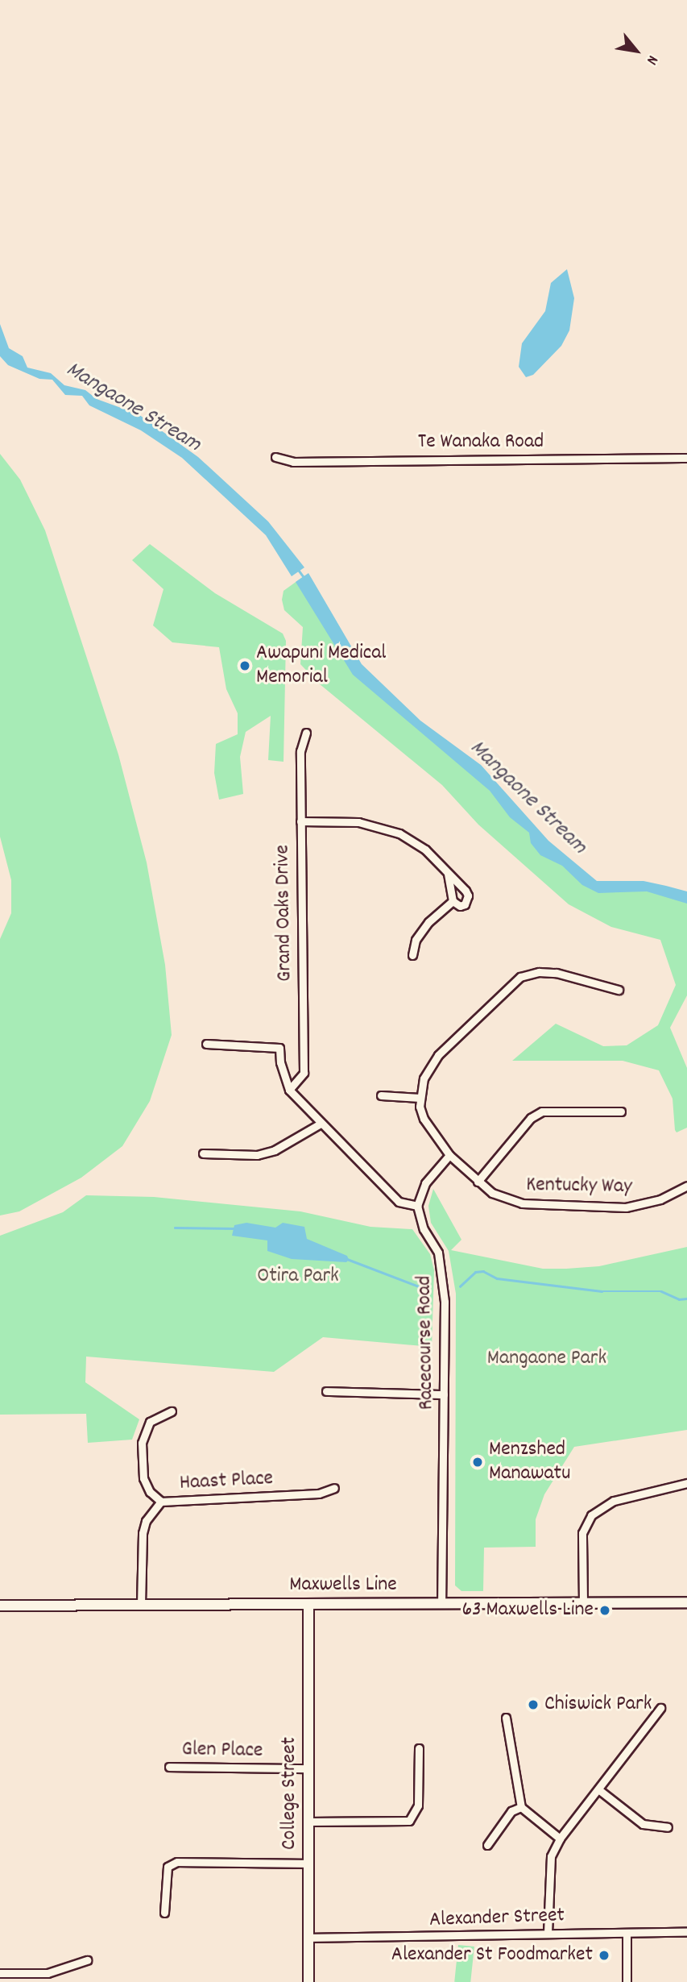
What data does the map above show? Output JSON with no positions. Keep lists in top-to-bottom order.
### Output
{
  "streets": {
    "main road": ["Maxwells Line", "College Street"],
    "street": [
      "Te Wanaka Road",
      "Grand Oaks Drive",
      "Kentucky Way",
      "Racecourse Road",
      "Haast Place",
      "Glen Place",
      "Alexander Street"
    ]
  },
  "crossings": [
    ["Racecourse Road", "Maxwells Line"],
    ["Haast Place", "Maxwells Line"],
    ["Maxwells Line", "College Street"],
    ["Glen Place", "College Street"],
    ["College Street", "Alexander Street"]
  ],
  "water": ["Mangaone Stream"],
  "parks": ["Otira Park", "Mangaone Park"],
  "places": [
    "Awapuni Medical Memorial",
    "Menzshed Manawatu",
    "63 Maxwells Line",
    "Chiswick Park",
    "Alexander St Foodmarket"
  ],
  "north": "bottom right"
}
